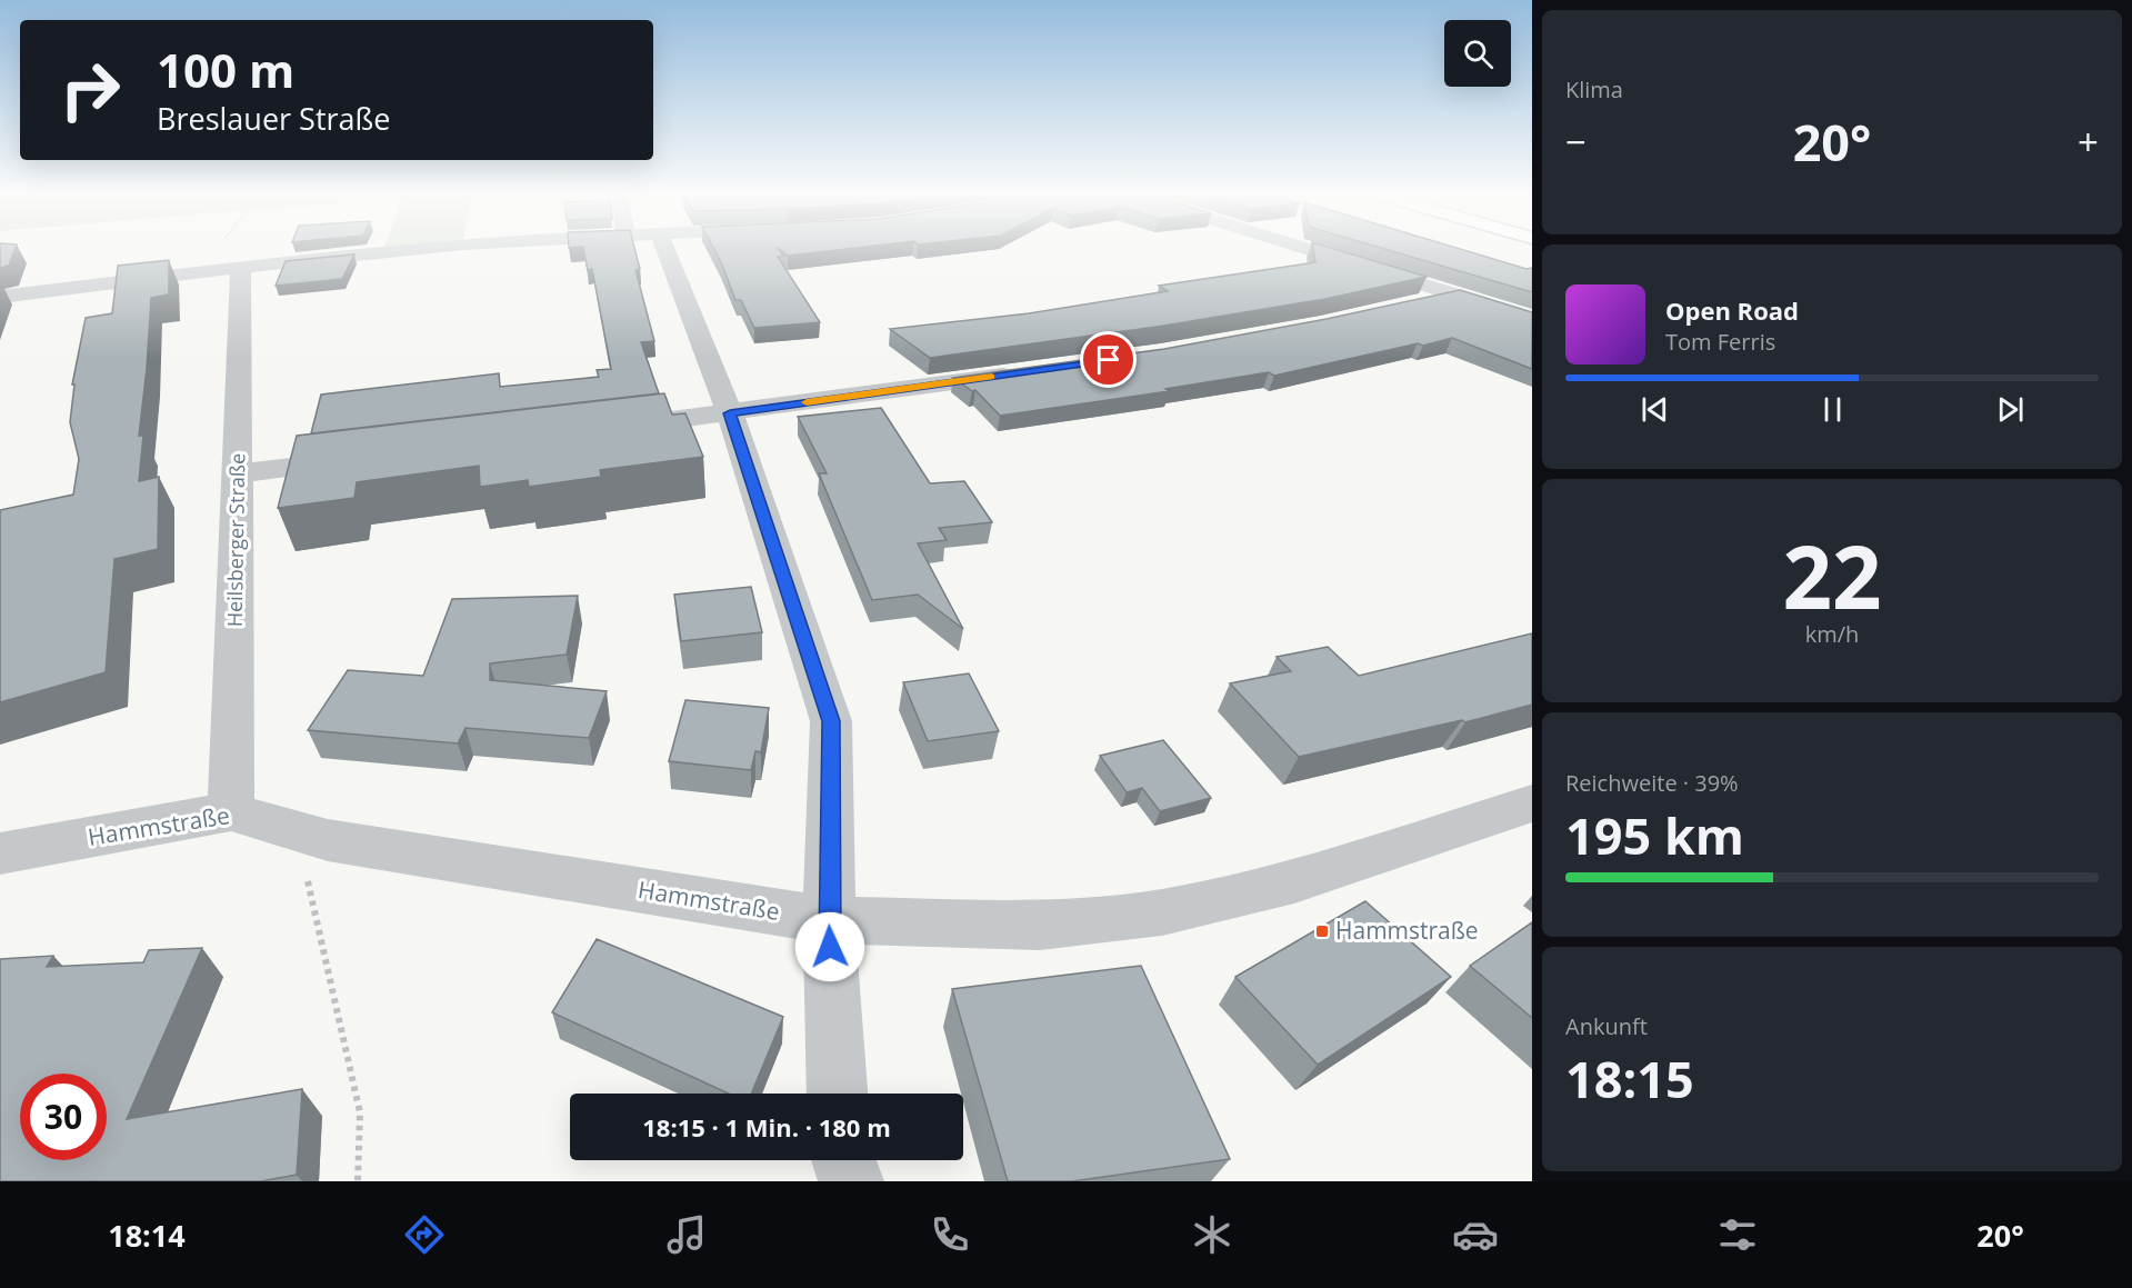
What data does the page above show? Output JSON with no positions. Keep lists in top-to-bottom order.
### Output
{
  "streets": {
    "street": ["Heilsberger Straße", "Hammstraße"]
  },
  "crossings": [
    ["Heilsberger Straße", "Hammstraße"]
  ],
  "places": {
    "transit": ["Hammstraße"]
  },
  "page": {
    "tile": [
      "Klima",
      ["22", "km/h"],
      ["Reichweite · 39%", "195 km"],
      ["Ankunft", "18:15"]
    ],
    "turn": ["100 m", "Breslauer Straße"],
    "heat": ["−", "20°", "+"],
    "song": ["Open Road", "Tom Ferris"],
    "limit": "30",
    "trip": "18:15 · 1 Min. · 180 m",
    "tabs": ["18:14", "20°"]
  }
}
